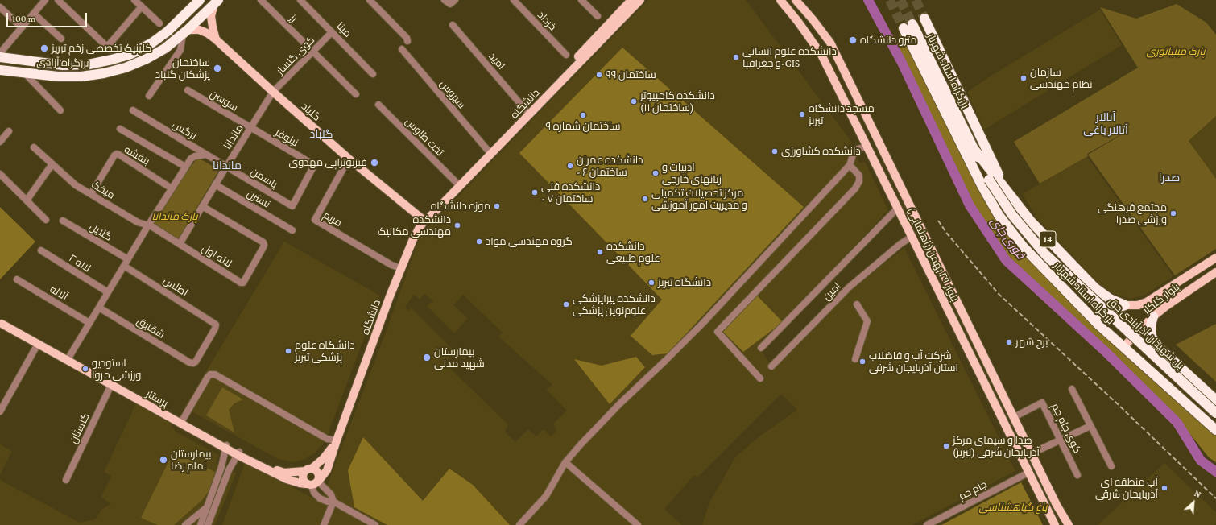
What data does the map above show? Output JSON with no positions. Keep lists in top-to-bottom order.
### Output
{
  "streets": {
    "highway": [
      "بزرگراه آزادی",
      "بزرگراه استاد شهریار",
      "14",
      "پل شهیدان آذرآبادی حق"
    ],
    "main road": [
      "دانشگاه",
      "گلباد",
      "بلوار ٢٩ بهمن(راهنمایی)",
      "بلوار گلکار",
      "پرستار"
    ],
    "street": [
      "رز",
      "خرداد",
      "مینا",
      "کوی گلسار",
      "امید",
      "سیروس",
      "سوسن",
      "نرگس",
      "ماندانا",
      "تخت طاوس",
      "نیلوفر",
      "بنفشه",
      "یاسمن",
      "میخک",
      "نسترن",
      "مریم",
      "گلایل",
      "لاله اول",
      "لاله ۲",
      "اطلس",
      "امین",
      "آلاله",
      "شقایق",
      "گلستان",
      "کوی جام جم",
      "جام جم"
    ]
  },
  "crossings": [
    ["رز", "کوی گلسار"],
    ["مینا", "کوی گلسار"],
    ["کوی گلسار", "گلباد"],
    ["کوی گلسار", "ماندانا"],
    ["امید", "دانشگاه"],
    ["بزرگراه آزادی", "گلباد"],
    ["بزرگراه استاد شهریار", "بلوار گلکار"],
    ["بزرگراه استاد شهریار", "پل شهیدان آذرآبادی حق"],
    ["سیروس", "دانشگاه"],
    ["سوسن", "ماندانا"],
    ["سوسن", "نیلوفر"],
    ["دانشگاه", "گلباد"],
    ["دانشگاه", "تخت طاوس"],
    ["دانشگاه", "مریم"],
    ["دانشگاه", "پرستار"],
    ["گلباد", "ماندانا"],
    ["گلباد", "مریم"],
    ["نرگس", "ماندانا"],
    ["نرگس", "یاسمن"],
    ["ماندانا", "نیلوفر"],
    ["ماندانا", "یاسمن"],
    ["ماندانا", "نسترن"],
    ["ماندانا", "لاله اول"],
    ["نیلوفر", "یاسمن"],
    ["بنفشه", "میخک"],
    ["بلوار ٢٩ بهمن(راهنمایی)", "امین"],
    ["بلوار ٢٩ بهمن(راهنمایی)", "کوی جام جم"],
    ["بلوار ٢٩ بهمن(راهنمایی)", "جام جم"],
    ["اطلس", "شقایق"],
    ["پرستار", "گلستان"]
  ],
  "districts": [
    "آنالار آتالار باغی",
    "گلباد",
    "ماندانا",
    "صدرا"
  ],
  "water": ["قوری چای"],
  "parks": ["پارک مینیاتوری", "پارک ماندانا", "باغ گیاهشناسی"],
  "places": [
    "مترو دانشگاه",
    "کلینیک تخصصی زخم تبریز",
    "دانشکده علوم انسانی و جغرافیا-GIS",
    "ساختمان پزشکان گلباد",
    "ساختمان ۹۹",
    "سازمان نظام مهندسی",
    "دانشکده کامپیوتر (ساختمان ۱۱)",
    "مسجد دانشگاه تبربز",
    "ساختمان شماره ۹",
    "دانشکده کشاورزی",
    "فیزیوتراپی مهدوی",
    "دانشکده عمران - ساختمان ۶",
    "ادبیات و زبانهای خارجی",
    "دانشکده فنی - ساختمان ۷",
    "مرکز تحصیلات تکمیلی و مدیریت امور آموزشی",
    "موزه دانشگاه",
    "مجتمع فرهنگی ورزشی صدرا",
    "دانشکده مهندسی مکانیک",
    "گروه مهندسی مواد",
    "دانشکده علوم طبیعی",
    "دانشگاه تبریز",
    "دانشکده پیراپزشکی علوم‌نوین پزشکی",
    "برج شهر",
    "دانشگاه علوم پزشکی تبریز",
    "بیمارستان شهید مدنی",
    "شرکت آب و فاضلاب استان آذربایجان شرقی",
    "استودیو ورزشی مروا",
    "صدا و سیمای مرکز آذربایجان شرقی (تبریز)",
    "بیمارستان امام رضا",
    "آب منطقه ای آذربایجان شرقی"
  ],
  "scale_bar": "100 m",
  "north": "top right"
}
